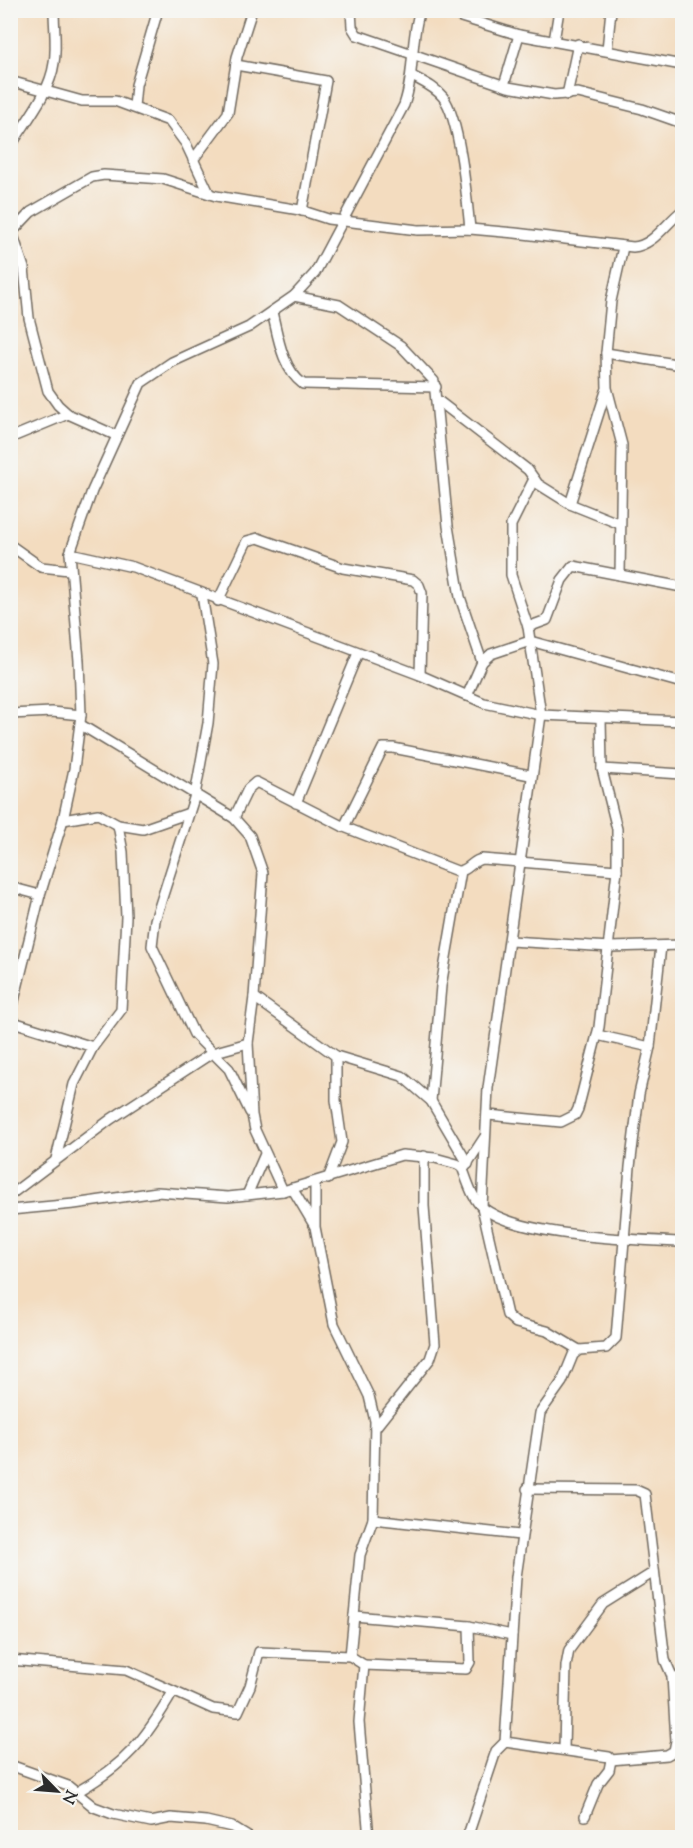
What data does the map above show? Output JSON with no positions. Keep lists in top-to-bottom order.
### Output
{
  "north": "bottom right"
}
